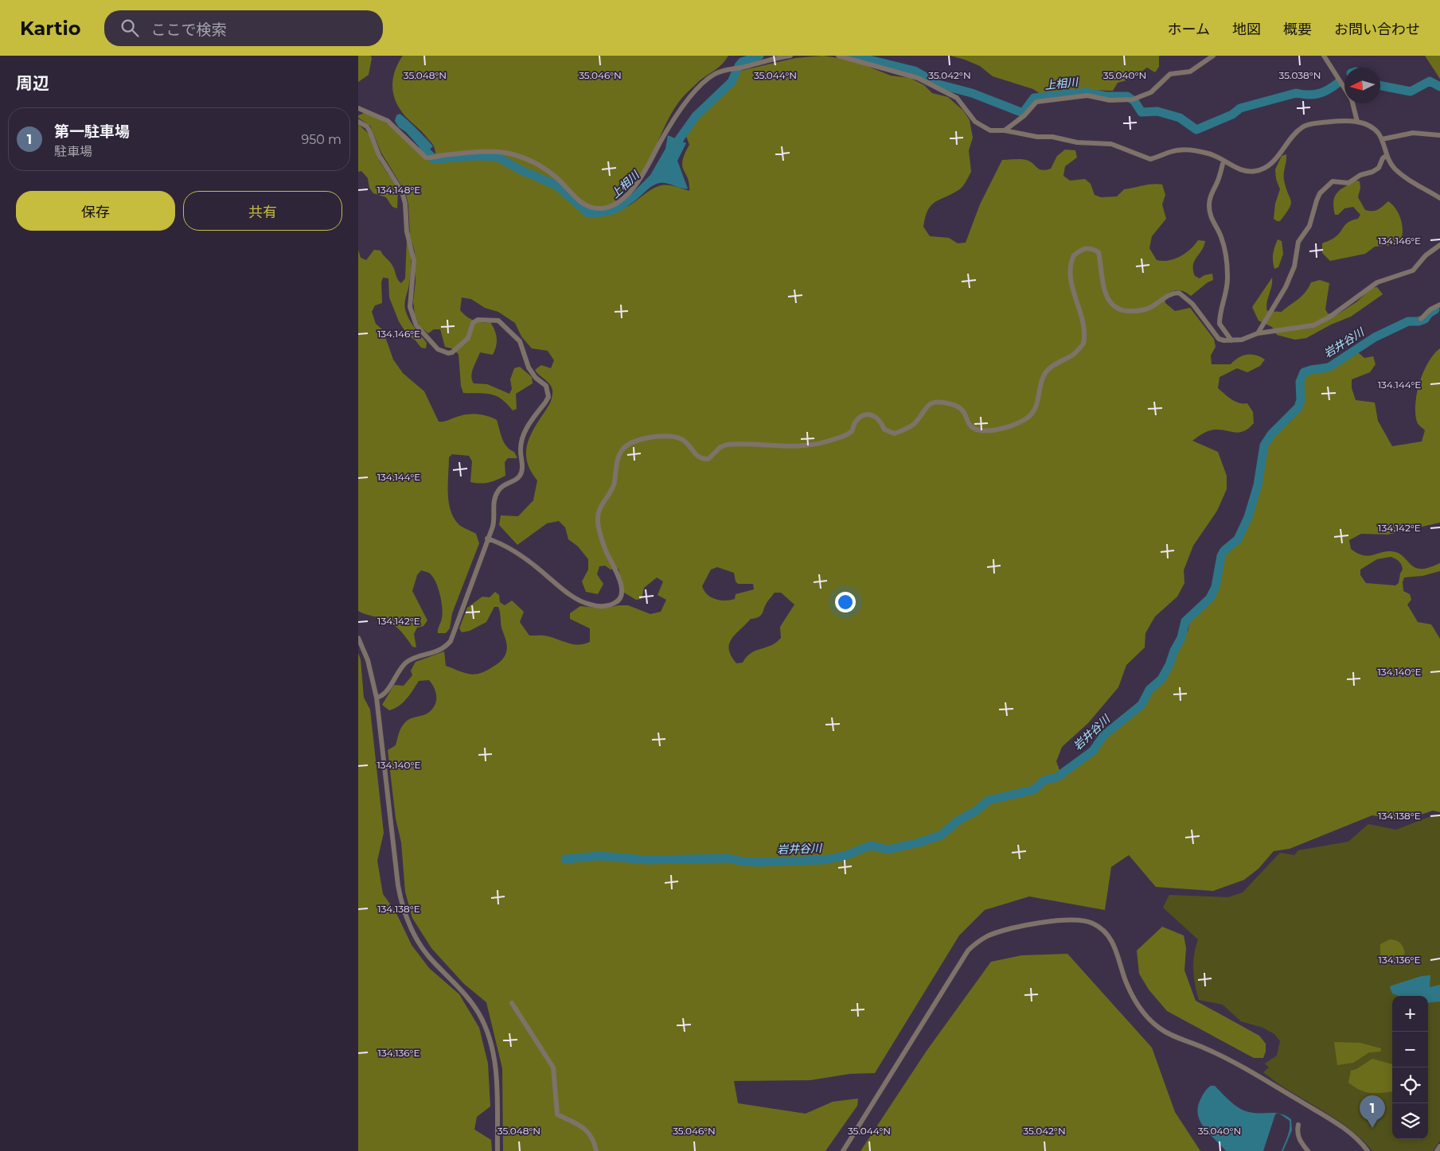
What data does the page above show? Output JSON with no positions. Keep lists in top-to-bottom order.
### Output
{
  "water": ["上相川", "岩井谷川"],
  "north": "left",
  "page": {
    "header": "Kartio",
    "search": "ここで検索",
    "nav": [
      "ホーム",
      "地図",
      "概要",
      "お問い合わせ"
    ],
    "heading": "周辺",
    "list": [
      {
        "mark": "1",
        "name": "第一駐車場",
        "note": "駐車場",
        "value": "950 m"
      }
    ],
    "buttons": ["保存", "共有"],
    "map_buttons": ["+", "−"],
    "pins": "1"
  },
  "coordinates": [
    "35.048°N",
    "35.046°N",
    "35.044°N",
    "35.042°N",
    "35.040°N",
    "35.038°N",
    "134.148°E",
    "134.146°E",
    "134.144°E",
    "134.142°E",
    "134.140°E",
    "134.138°E",
    "134.136°E"
  ]
}
